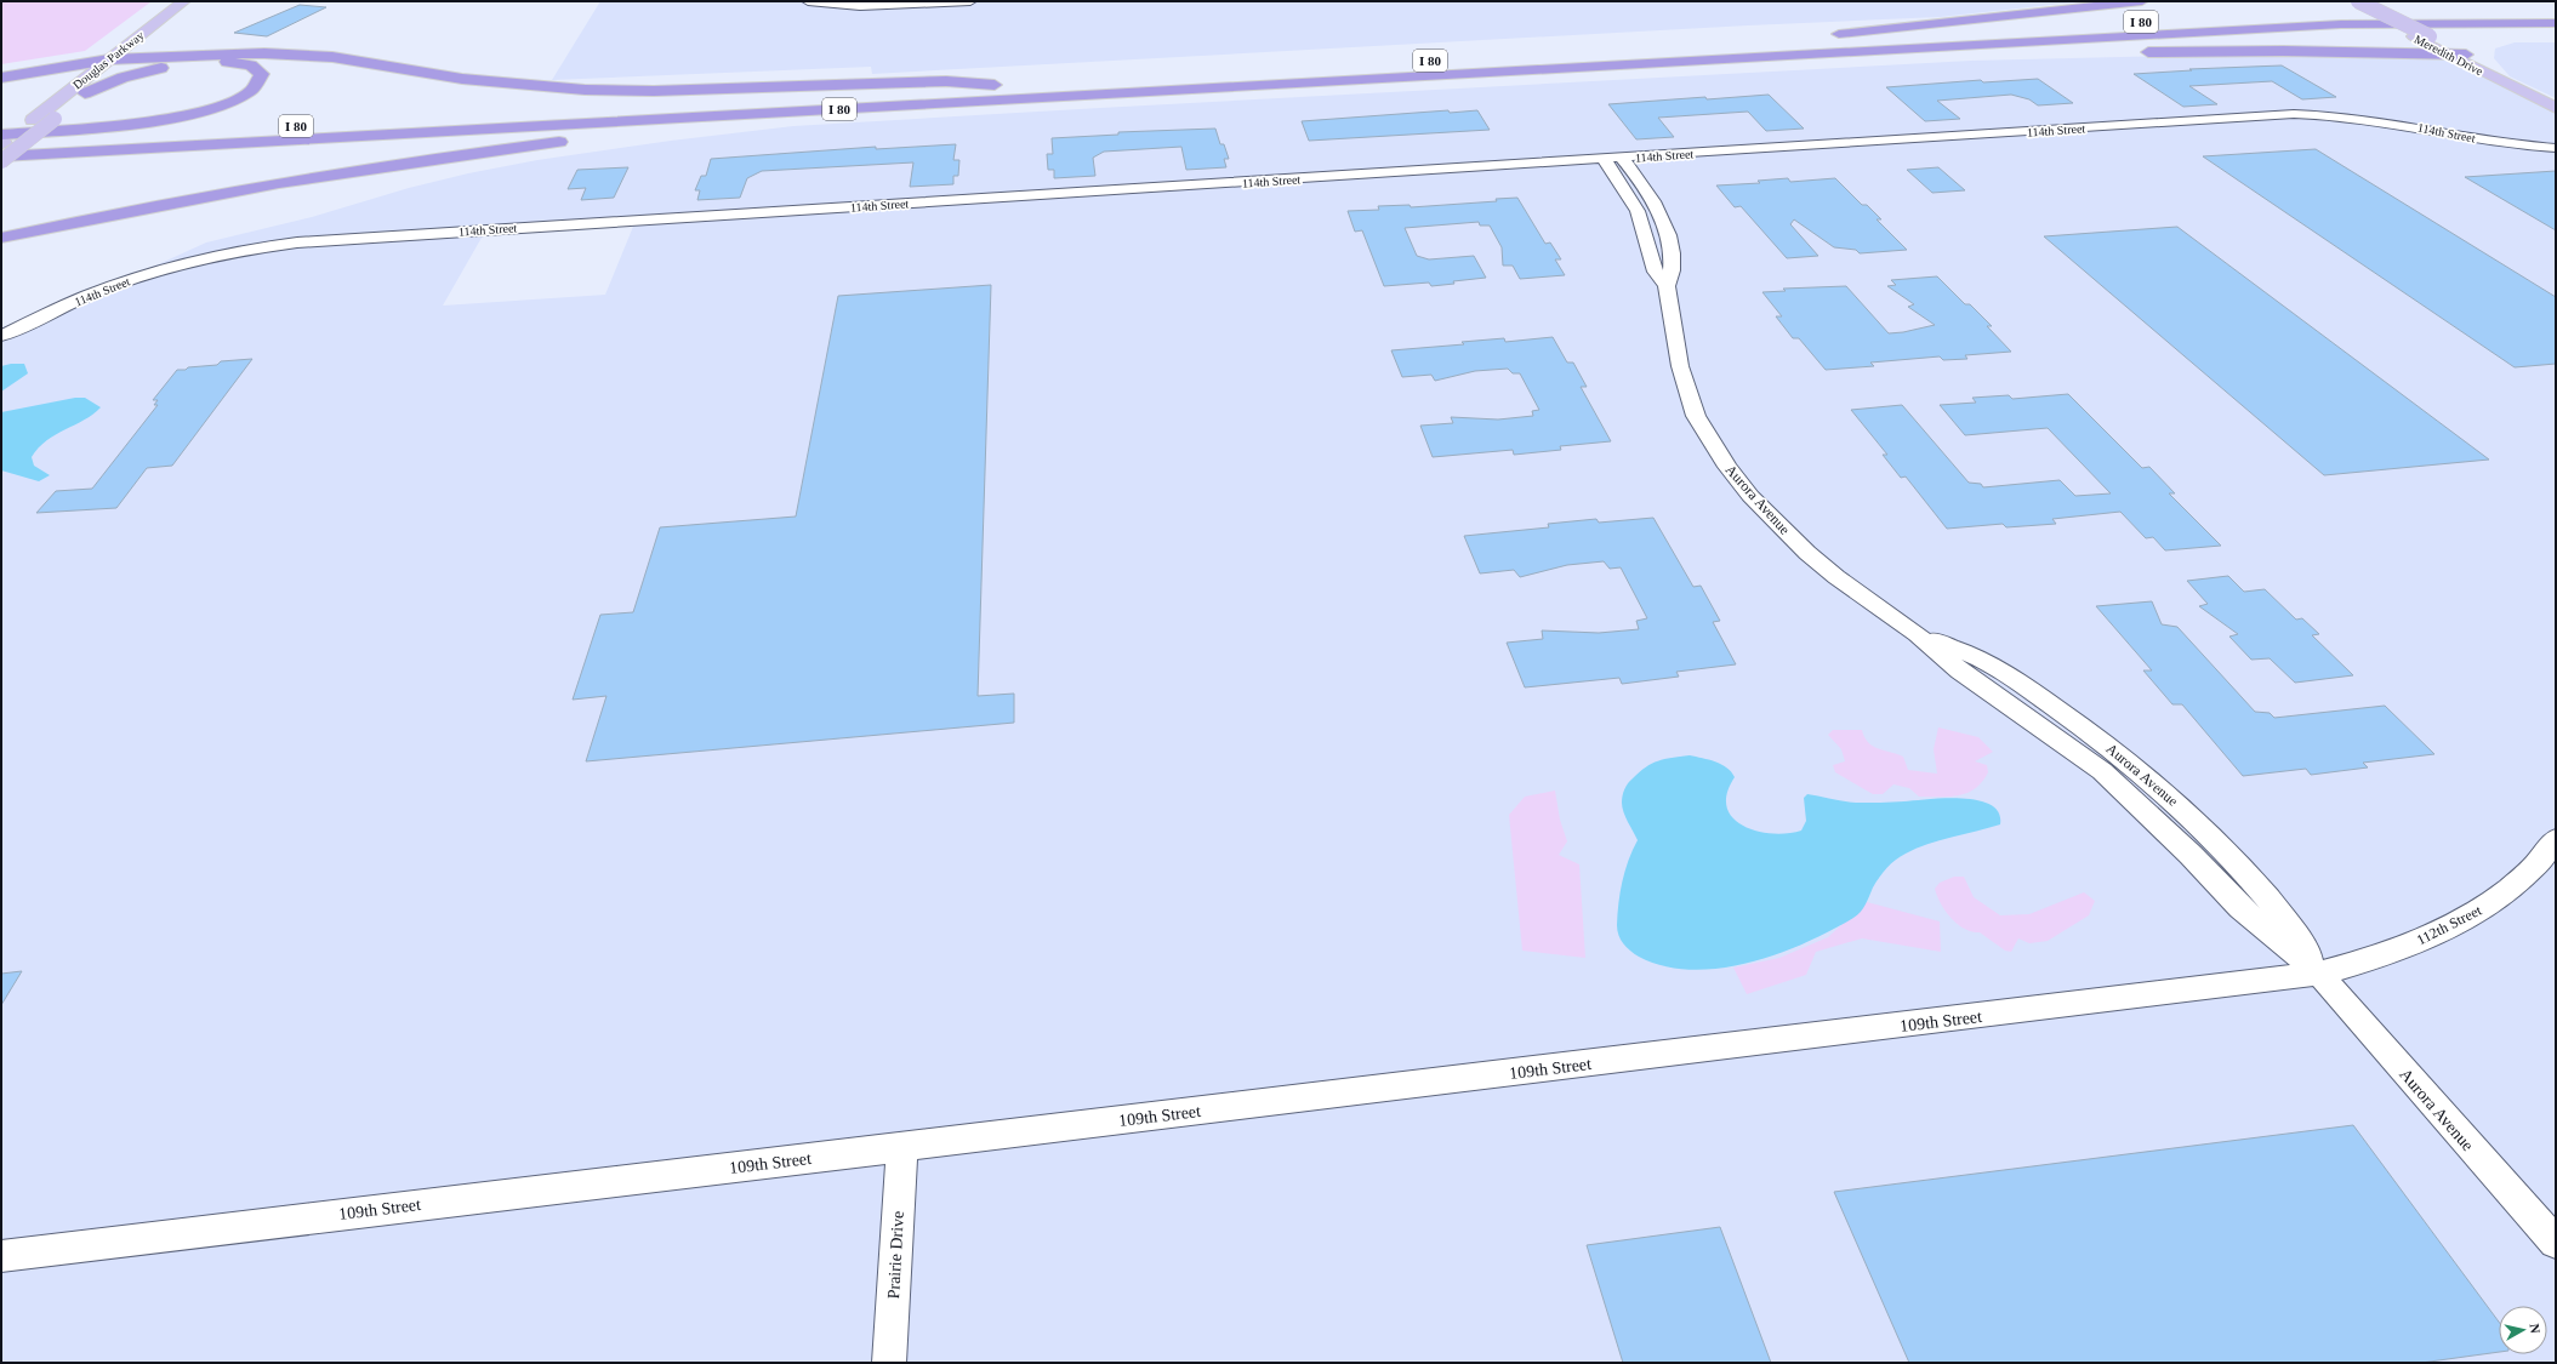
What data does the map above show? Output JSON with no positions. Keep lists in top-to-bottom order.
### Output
{
  "streets": {
    "highway": ["I 80"],
    "main road": ["Meredith Drive", "Douglas Parkway"],
    "street": [
      "114th Street",
      "Aurora Avenue",
      "112th Street",
      "109th Street",
      "Prairie Drive"
    ]
  },
  "crossings": [
    ["I 80", "Douglas Parkway"],
    ["114th Street", "Aurora Avenue"],
    ["Aurora Avenue", "112th Street"],
    ["Aurora Avenue", "109th Street"],
    ["112th Street", "109th Street"],
    ["109th Street", "Prairie Drive"]
  ],
  "north": "right"
}
